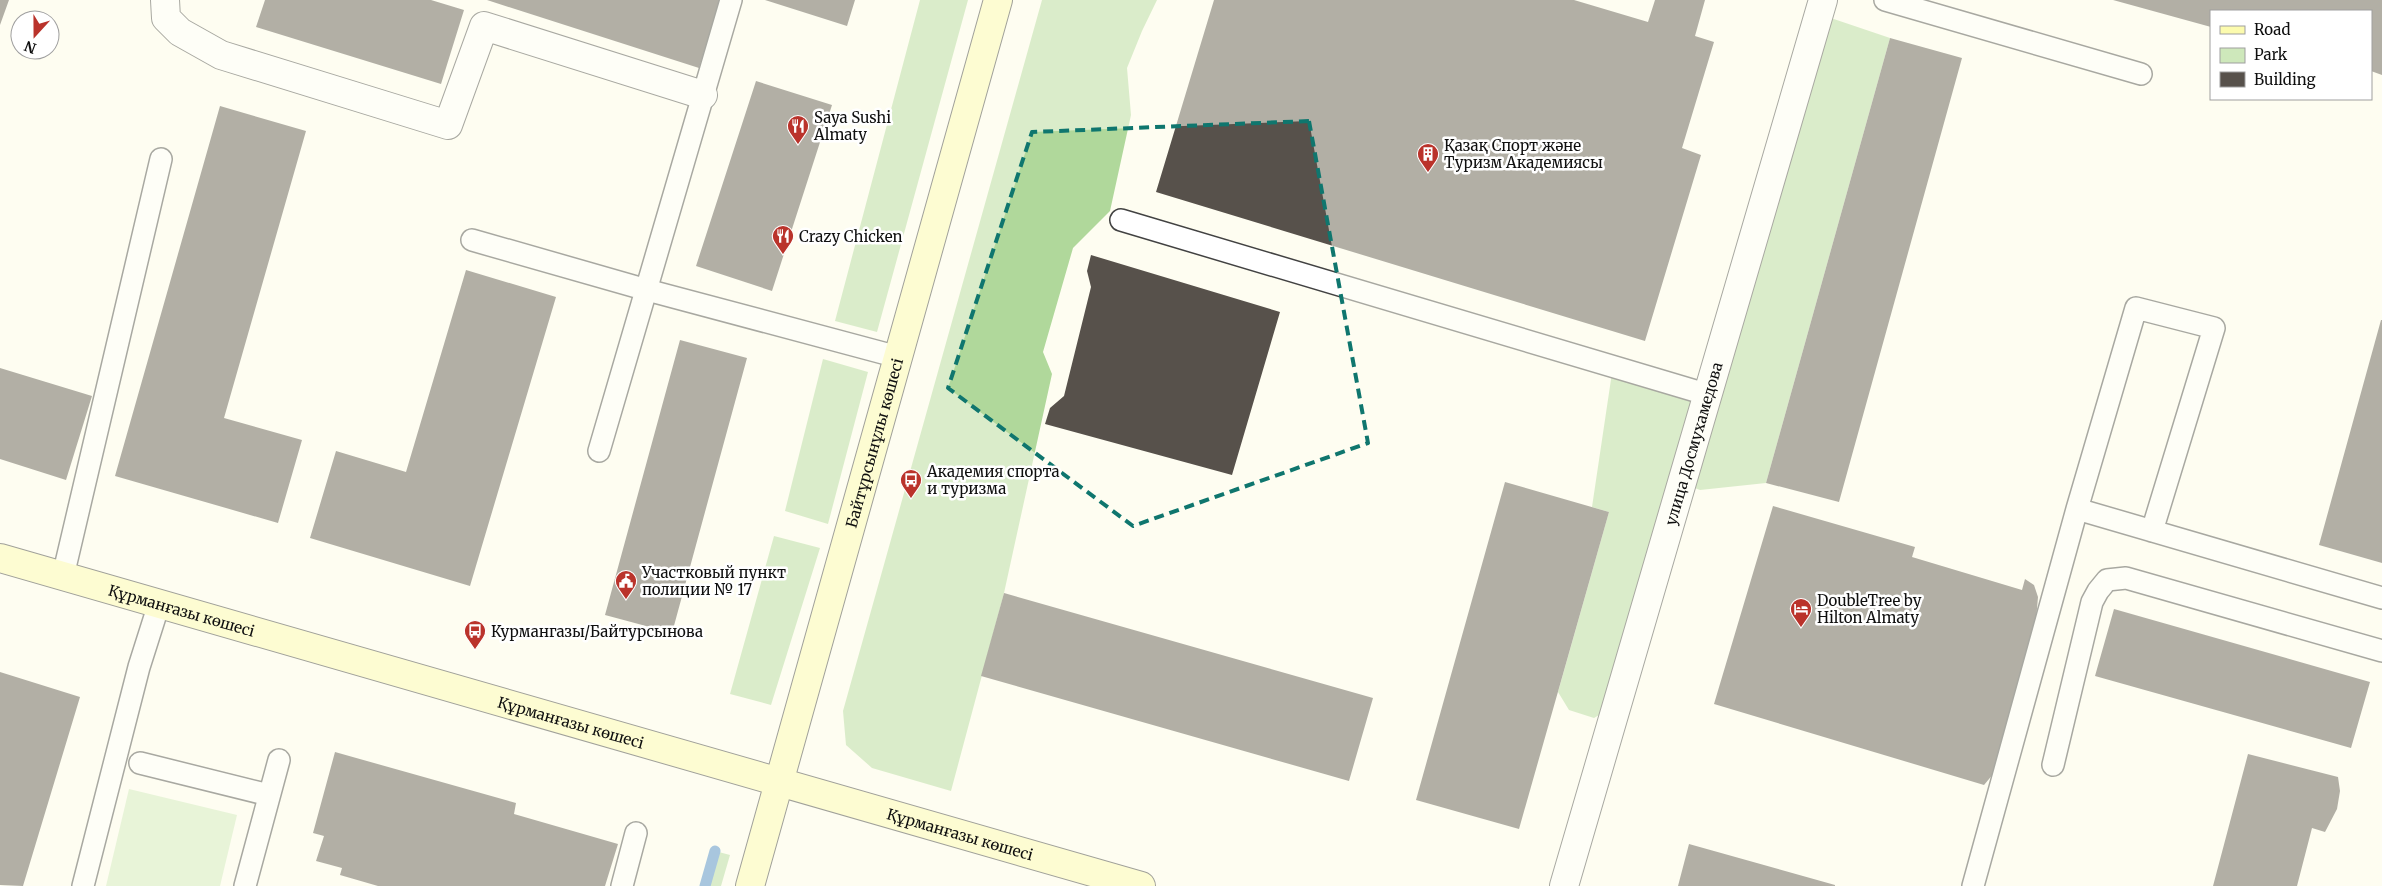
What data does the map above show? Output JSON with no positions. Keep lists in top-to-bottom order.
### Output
{
  "streets": {
    "street": ["Байтұрсынұлы көшесі", "улица Досмухамедова", "Құрманғазы көшесі"]
  },
  "crossings": [
    ["Байтұрсынұлы көшесі", "Құрманғазы көшесі"]
  ],
  "places": {
    "restaurant": ["Saya Sushi Almaty", "Crazy Chicken"],
    "building": ["Қазақ Спорт және Туризм Академиясы"],
    "bus stop": ["Академия спорта и туризма", "Курмангазы/Байтурсынова"],
    "public building": ["Участковый пункт полиции № 17"],
    "hotel": ["DoubleTree by Hilton Almaty"]
  },
  "legend": ["Road", "Park", "Building"],
  "north": "bottom"
}
